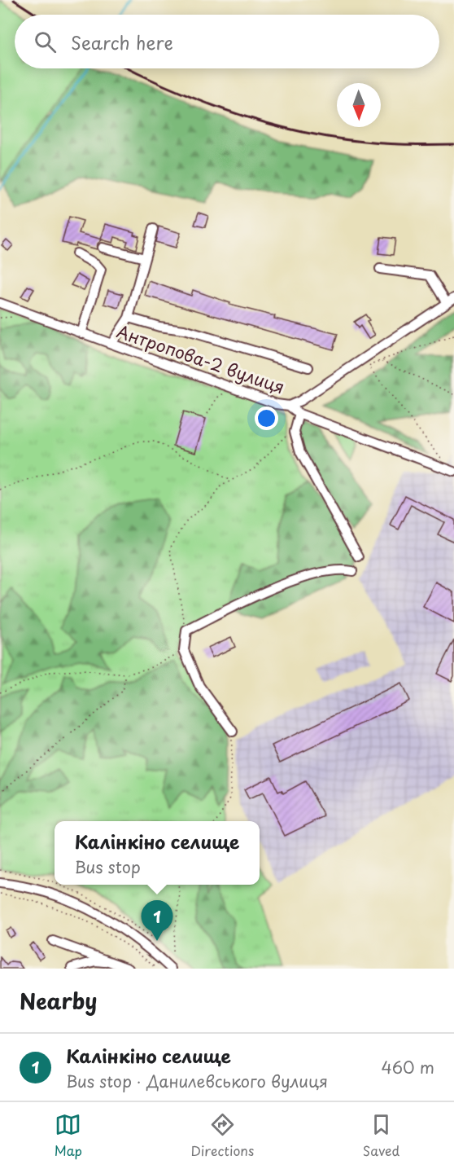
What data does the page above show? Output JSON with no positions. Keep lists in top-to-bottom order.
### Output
{
  "streets": {
    "street": ["Антропова-2 вулиця"]
  },
  "north": "bottom",
  "page": {
    "search": "Search here",
    "popup": ["Калінкіно селище", "Bus stop"],
    "pins": "1",
    "heading": "Nearby",
    "list": [
      {
        "mark": "1",
        "name": "Калінкіно селище",
        "note": "Bus stop · Данилевського вулиця",
        "value": "460 m"
      }
    ],
    "nav": ["Map", "Directions", "Saved"]
  }
}
